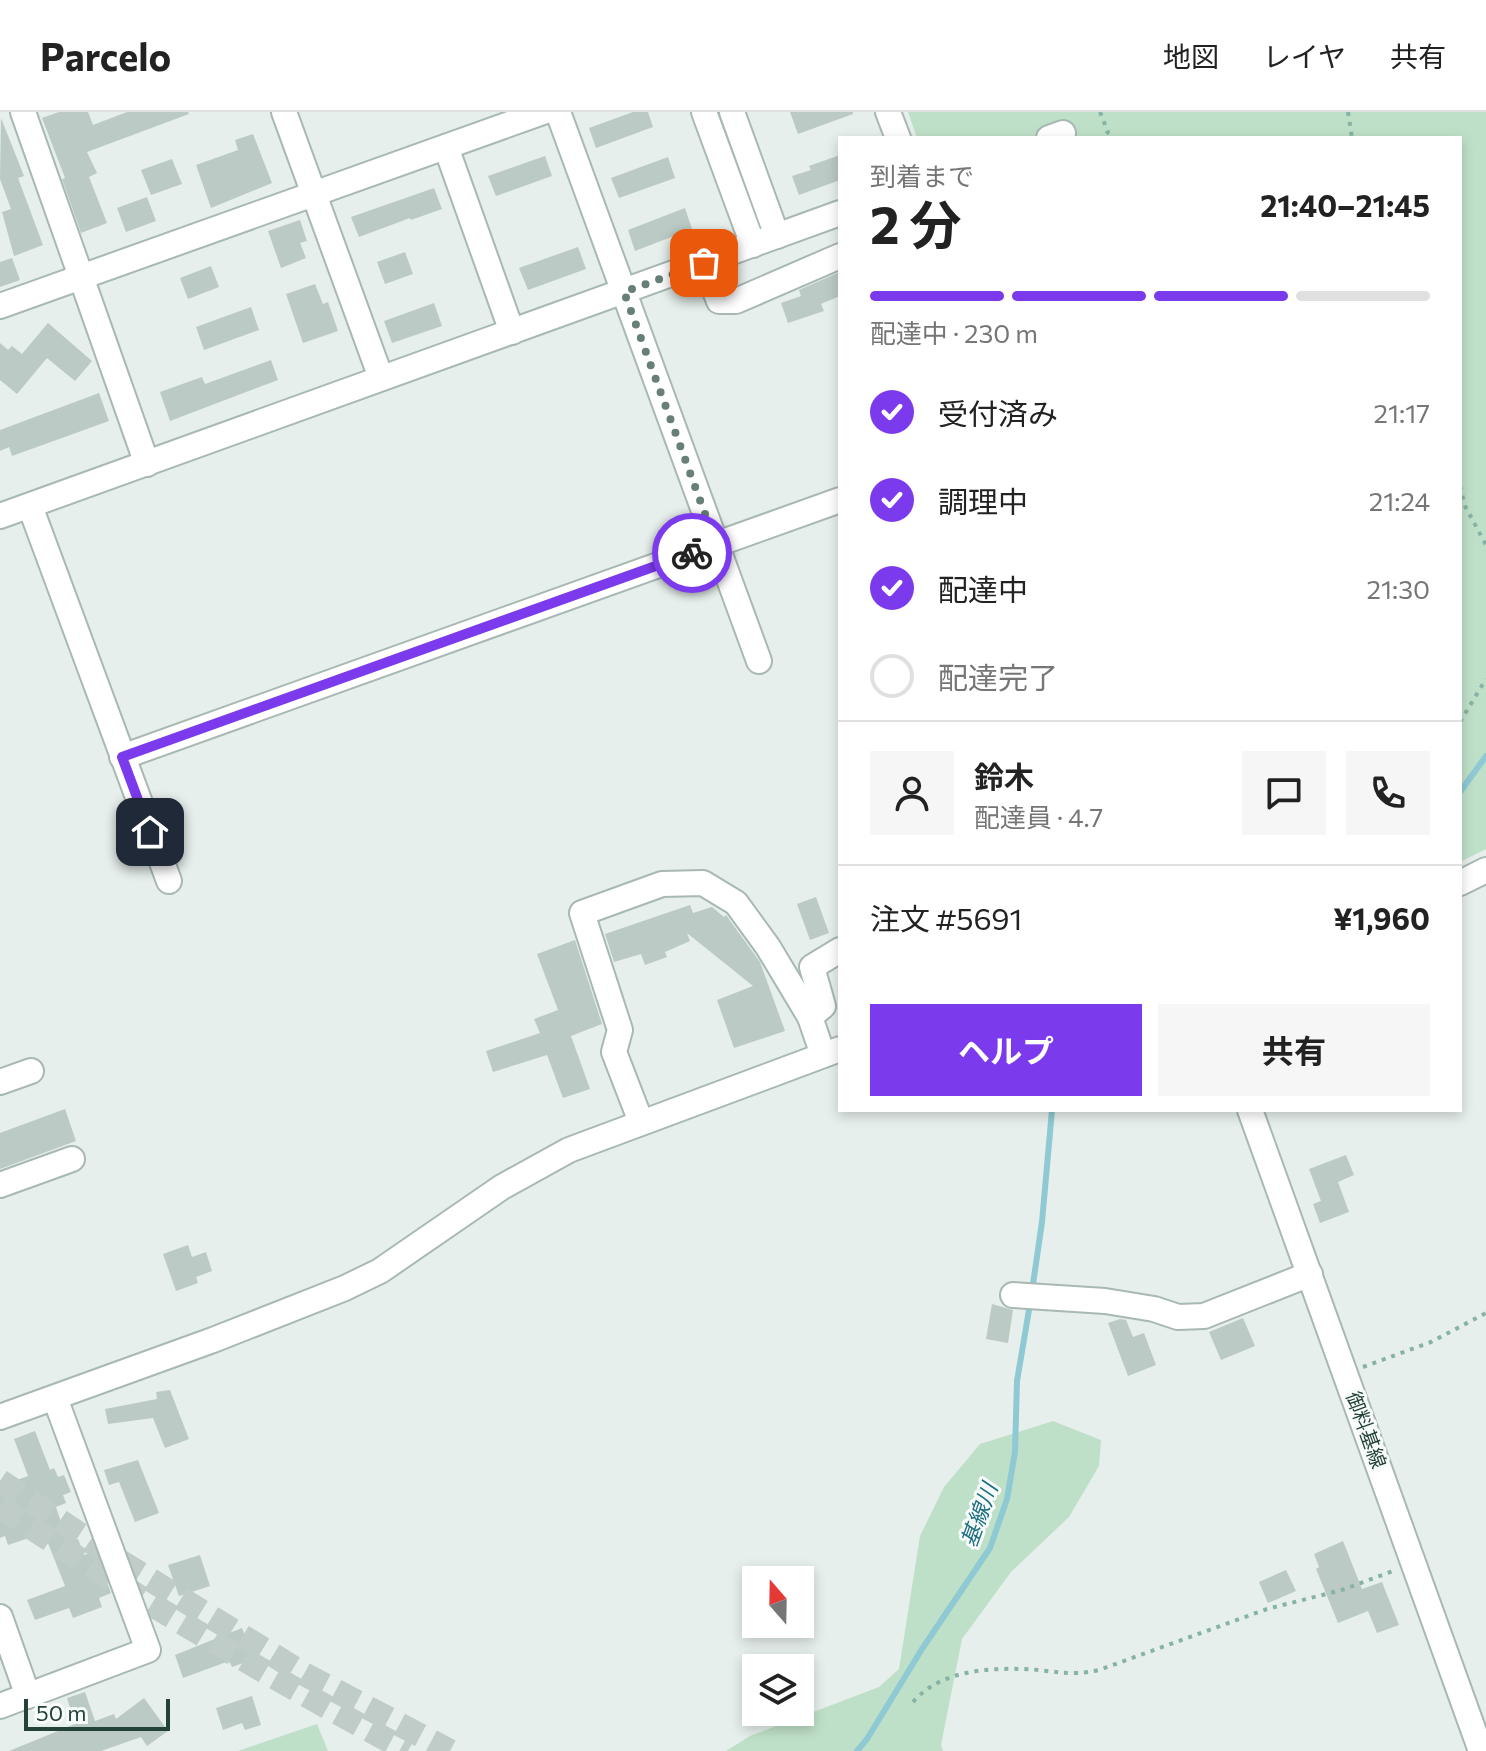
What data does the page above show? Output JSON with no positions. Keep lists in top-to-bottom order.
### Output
{
  "streets": {
    "street": ["御料基線"]
  },
  "water": ["基線川"],
  "scale_bar": "50 m",
  "north": "top",
  "page": {
    "header": "Parcelo",
    "nav": ["地図", "レイヤ", "共有"],
    "heading": ["2 分", "到着まで", "21:40–21:45"],
    "panel": [
      "鈴木",
      "配達員 · 4.7",
      "注文 #5691",
      "¥1,960"
    ],
    "bar": "配達中 · 230 m",
    "list": [
      ["受付済み", "21:17"],
      ["調理中", "21:24"],
      ["配達中", "21:30"],
      "配達完了"
    ],
    "buttons": ["ヘルプ", "共有"],
    "scale": "50 m"
  }
}
